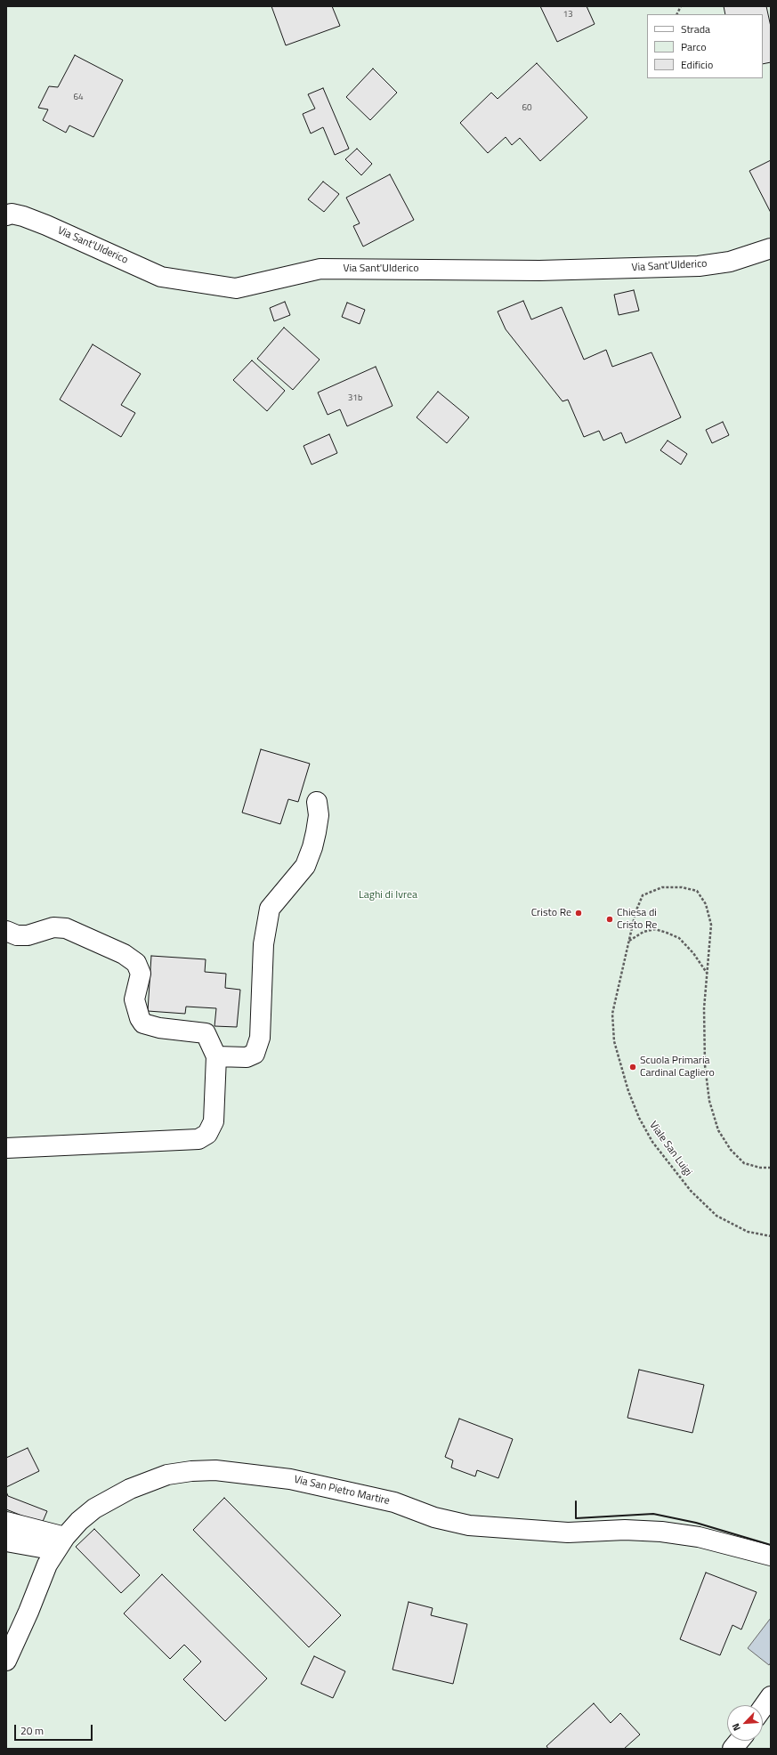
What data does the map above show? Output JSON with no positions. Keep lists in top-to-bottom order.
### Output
{
  "streets": {
    "street": ["Via Sant'Ulderico", "Via San Pietro Martire"],
    "path": ["Viale San Luigi"]
  },
  "parks": ["Laghi di Ivrea"],
  "places": ["Cristo Re", "Chiesa di Cristo Re", "Scuola Primaria Cardinal Cagliero"],
  "house_numbers": [
    "13",
    "64",
    "60",
    "31b"
  ],
  "legend": ["Strada", "Parco", "Edificio"],
  "scale_bar": "20 m",
  "north": "bottom left"
}
